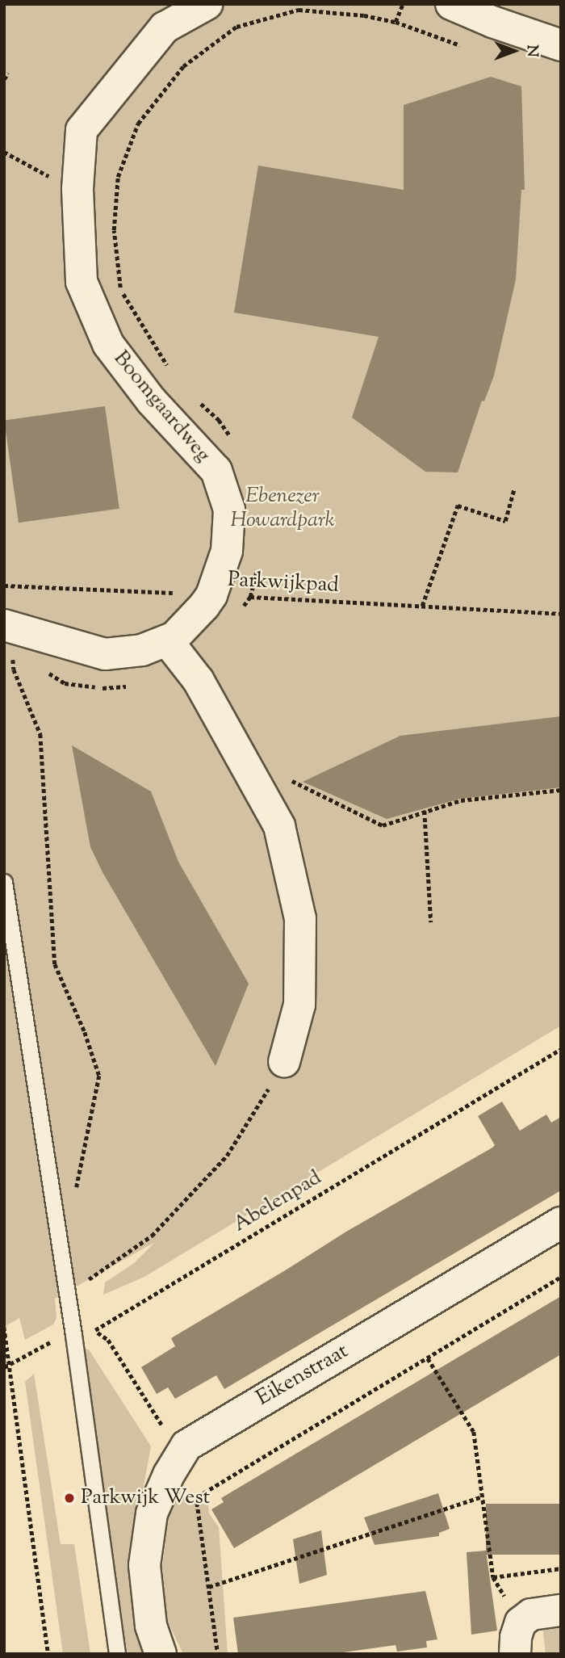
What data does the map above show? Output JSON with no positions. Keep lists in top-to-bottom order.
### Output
{
  "streets": {
    "street": ["Boomgaardweg", "Eikenstraat"],
    "path": ["Parkwijkpad", "Abelenpad"]
  },
  "crossings": [
    ["Boomgaardweg", "Parkwijkpad"]
  ],
  "parks": ["Ebenezer Howardpark"],
  "places": ["Parkwijk West"],
  "north": "right"
}
